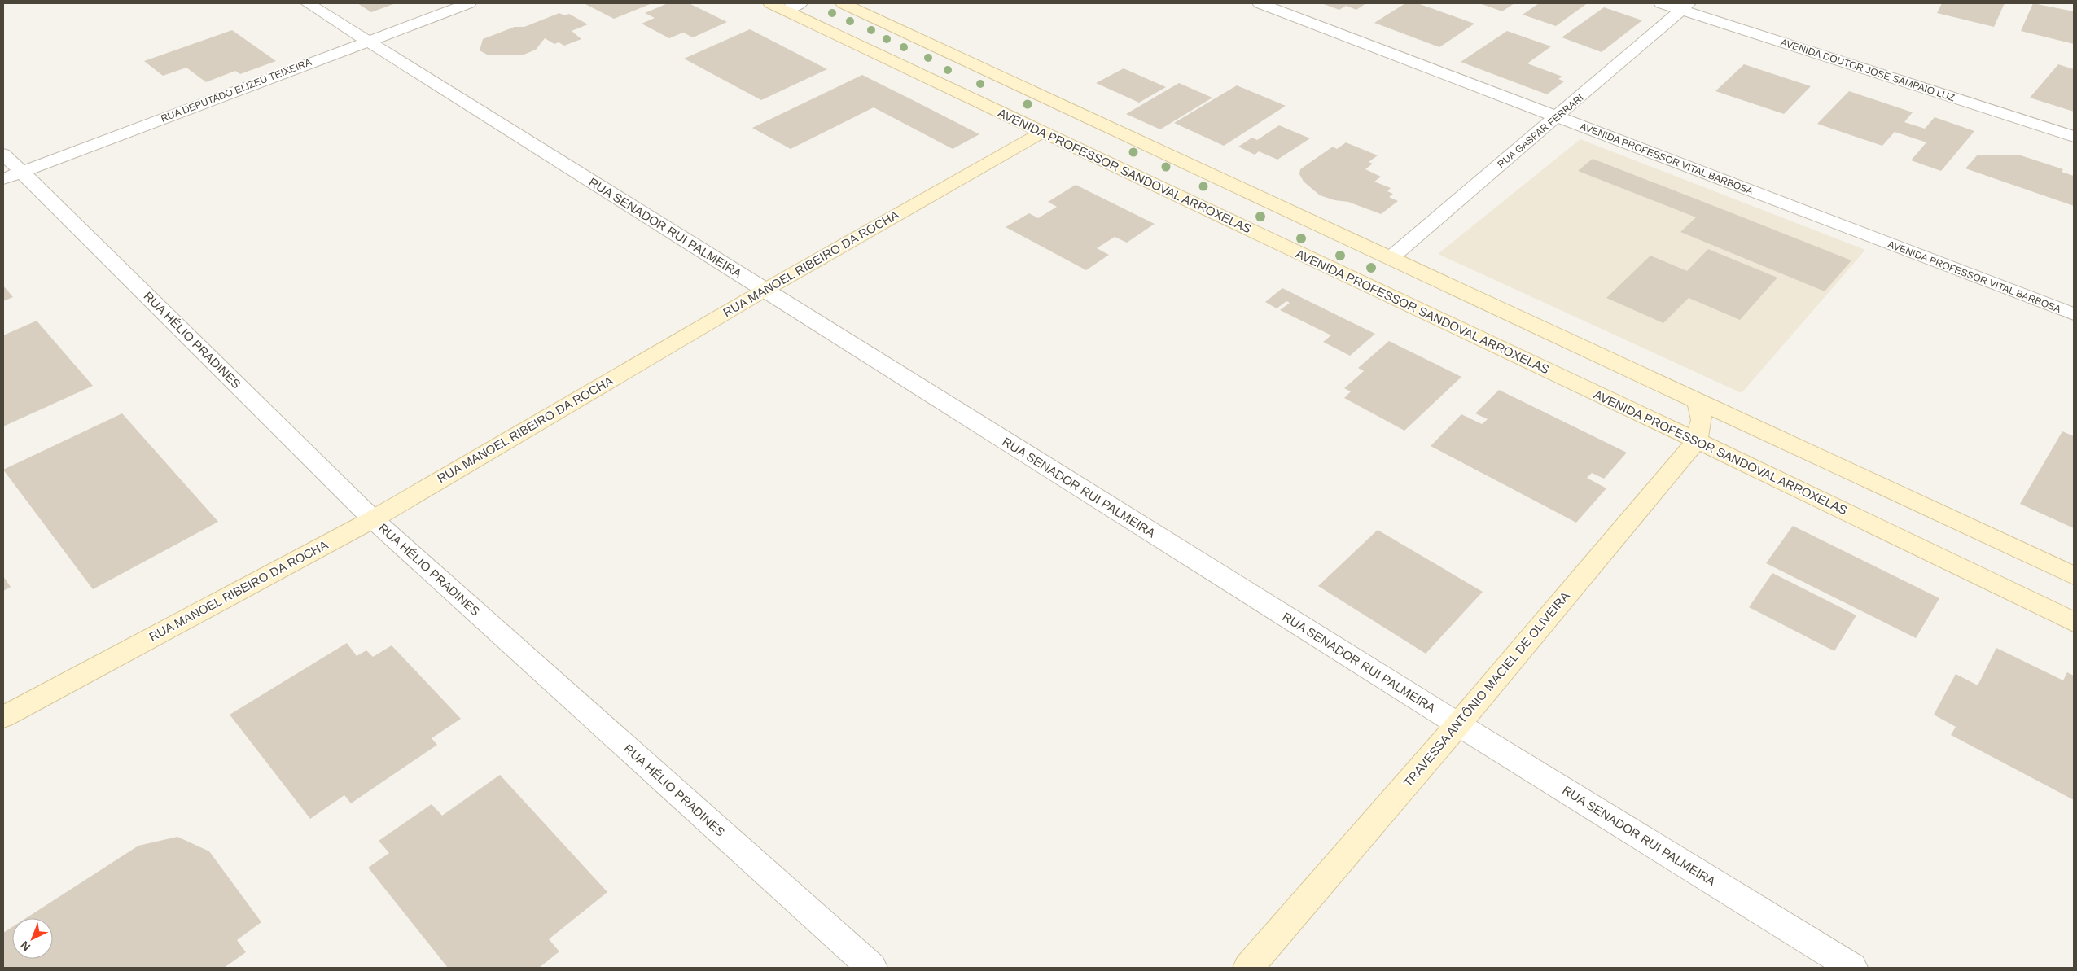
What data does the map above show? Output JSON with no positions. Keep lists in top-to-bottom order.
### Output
{
  "streets": {
    "street": [
      "AVENIDA DOUTOR JOSÉ SAMPAIO LUZ",
      "RUA DEPUTADO ELIZEU TEIXEIRA",
      "RUA GASPAR FERRARI",
      "AVENIDA PROFESSOR VITAL BARBOSA",
      "AVENIDA PROFESSOR SANDOVAL ARROXELAS",
      "RUA SENADOR RUI PALMEIRA",
      "RUA MANOEL RIBEIRO DA ROCHA",
      "RUA HÉLIO PRADINES",
      "TRAVESSA ANTÔNIO MACIEL DE OLIVEIRA"
    ]
  },
  "crossings": [
    ["AVENIDA DOUTOR JOSÉ SAMPAIO LUZ", "RUA GASPAR FERRARI"],
    ["RUA DEPUTADO ELIZEU TEIXEIRA", "RUA SENADOR RUI PALMEIRA"],
    ["RUA DEPUTADO ELIZEU TEIXEIRA", "RUA HÉLIO PRADINES"],
    ["RUA GASPAR FERRARI", "AVENIDA PROFESSOR VITAL BARBOSA"],
    ["AVENIDA PROFESSOR SANDOVAL ARROXELAS", "RUA MANOEL RIBEIRO DA ROCHA"],
    ["AVENIDA PROFESSOR SANDOVAL ARROXELAS", "TRAVESSA ANTÔNIO MACIEL DE OLIVEIRA"],
    ["RUA SENADOR RUI PALMEIRA", "RUA MANOEL RIBEIRO DA ROCHA"],
    ["RUA SENADOR RUI PALMEIRA", "TRAVESSA ANTÔNIO MACIEL DE OLIVEIRA"],
    ["RUA MANOEL RIBEIRO DA ROCHA", "RUA HÉLIO PRADINES"]
  ],
  "north": "bottom left"
}
